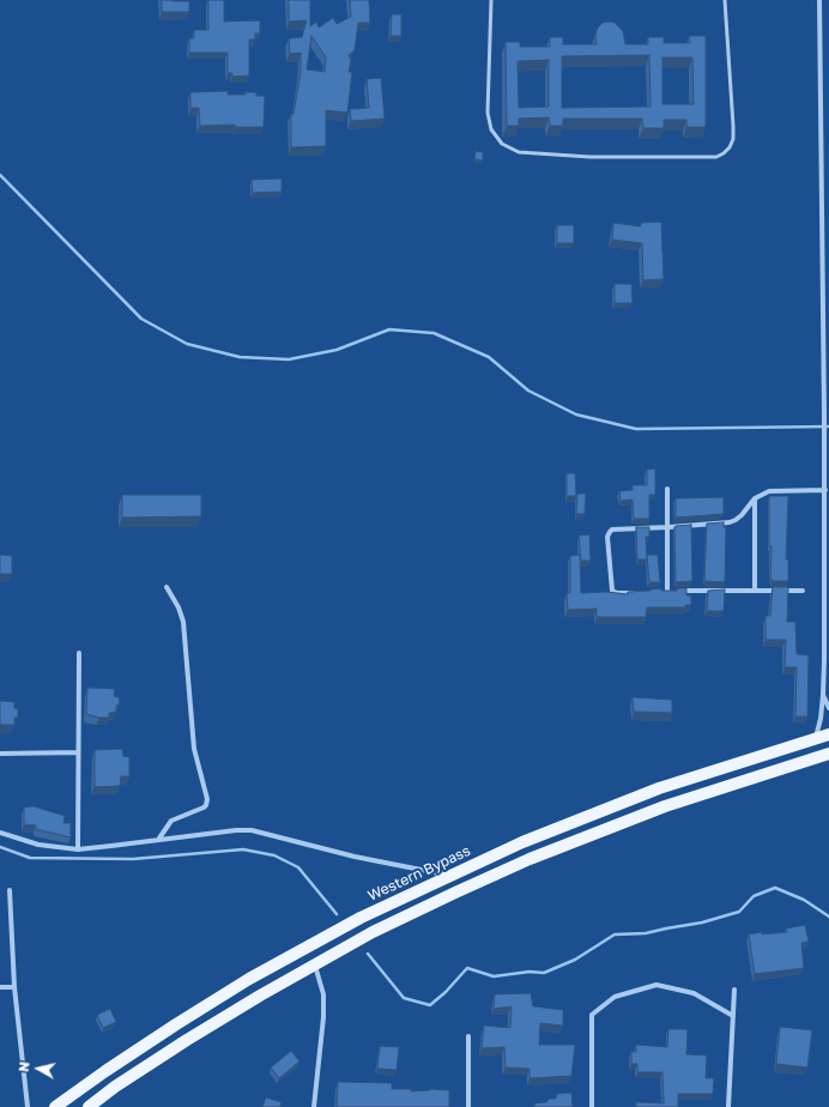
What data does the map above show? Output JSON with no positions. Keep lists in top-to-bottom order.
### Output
{
  "streets": {
    "main road": ["Western Bypass"]
  },
  "north": "left"
}
